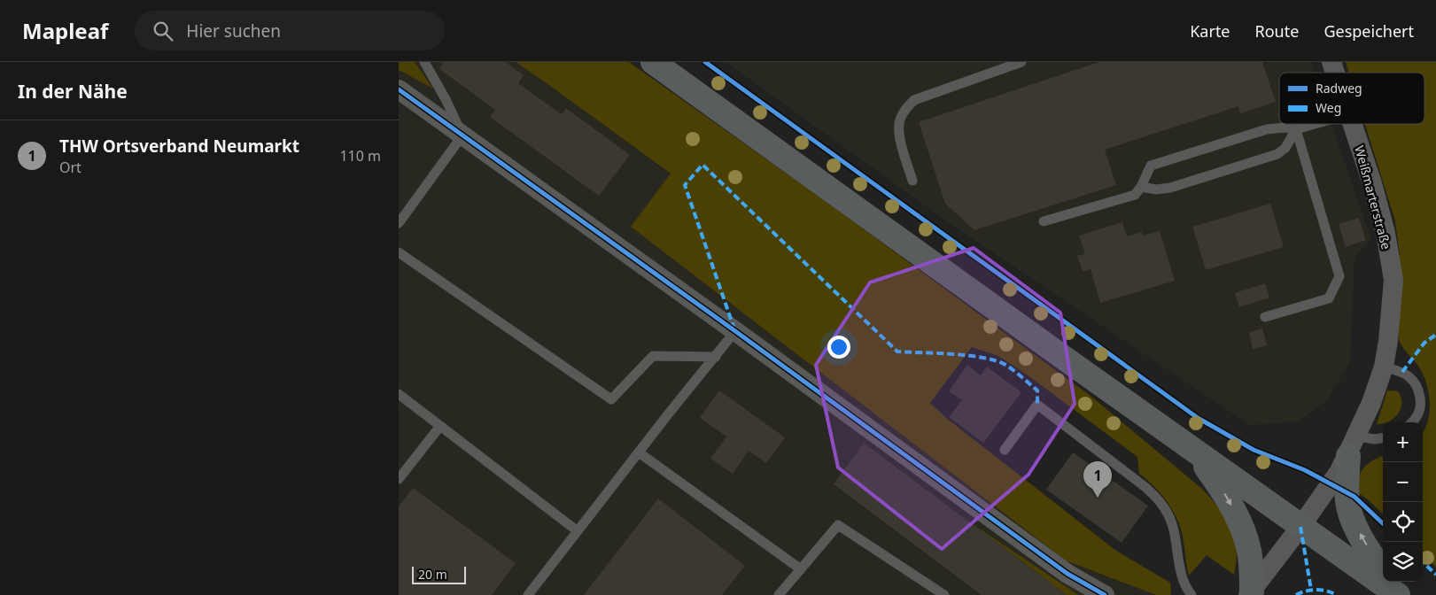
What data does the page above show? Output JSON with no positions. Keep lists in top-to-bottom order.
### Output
{
  "streets": {
    "street": ["Weißmarterstraße"]
  },
  "legend": ["Radweg", "Weg"],
  "scale_bar": "20 m",
  "page": {
    "header": "Mapleaf",
    "search": "Hier suchen",
    "nav": ["Karte", "Route", "Gespeichert"],
    "heading": "In der Nähe",
    "list": [
      {
        "mark": "1",
        "name": "THW Ortsverband Neumarkt",
        "note": "Ort",
        "value": "110 m"
      }
    ],
    "map_buttons": ["+", "−"],
    "pins": "1",
    "scale": "20 m"
  }
}
